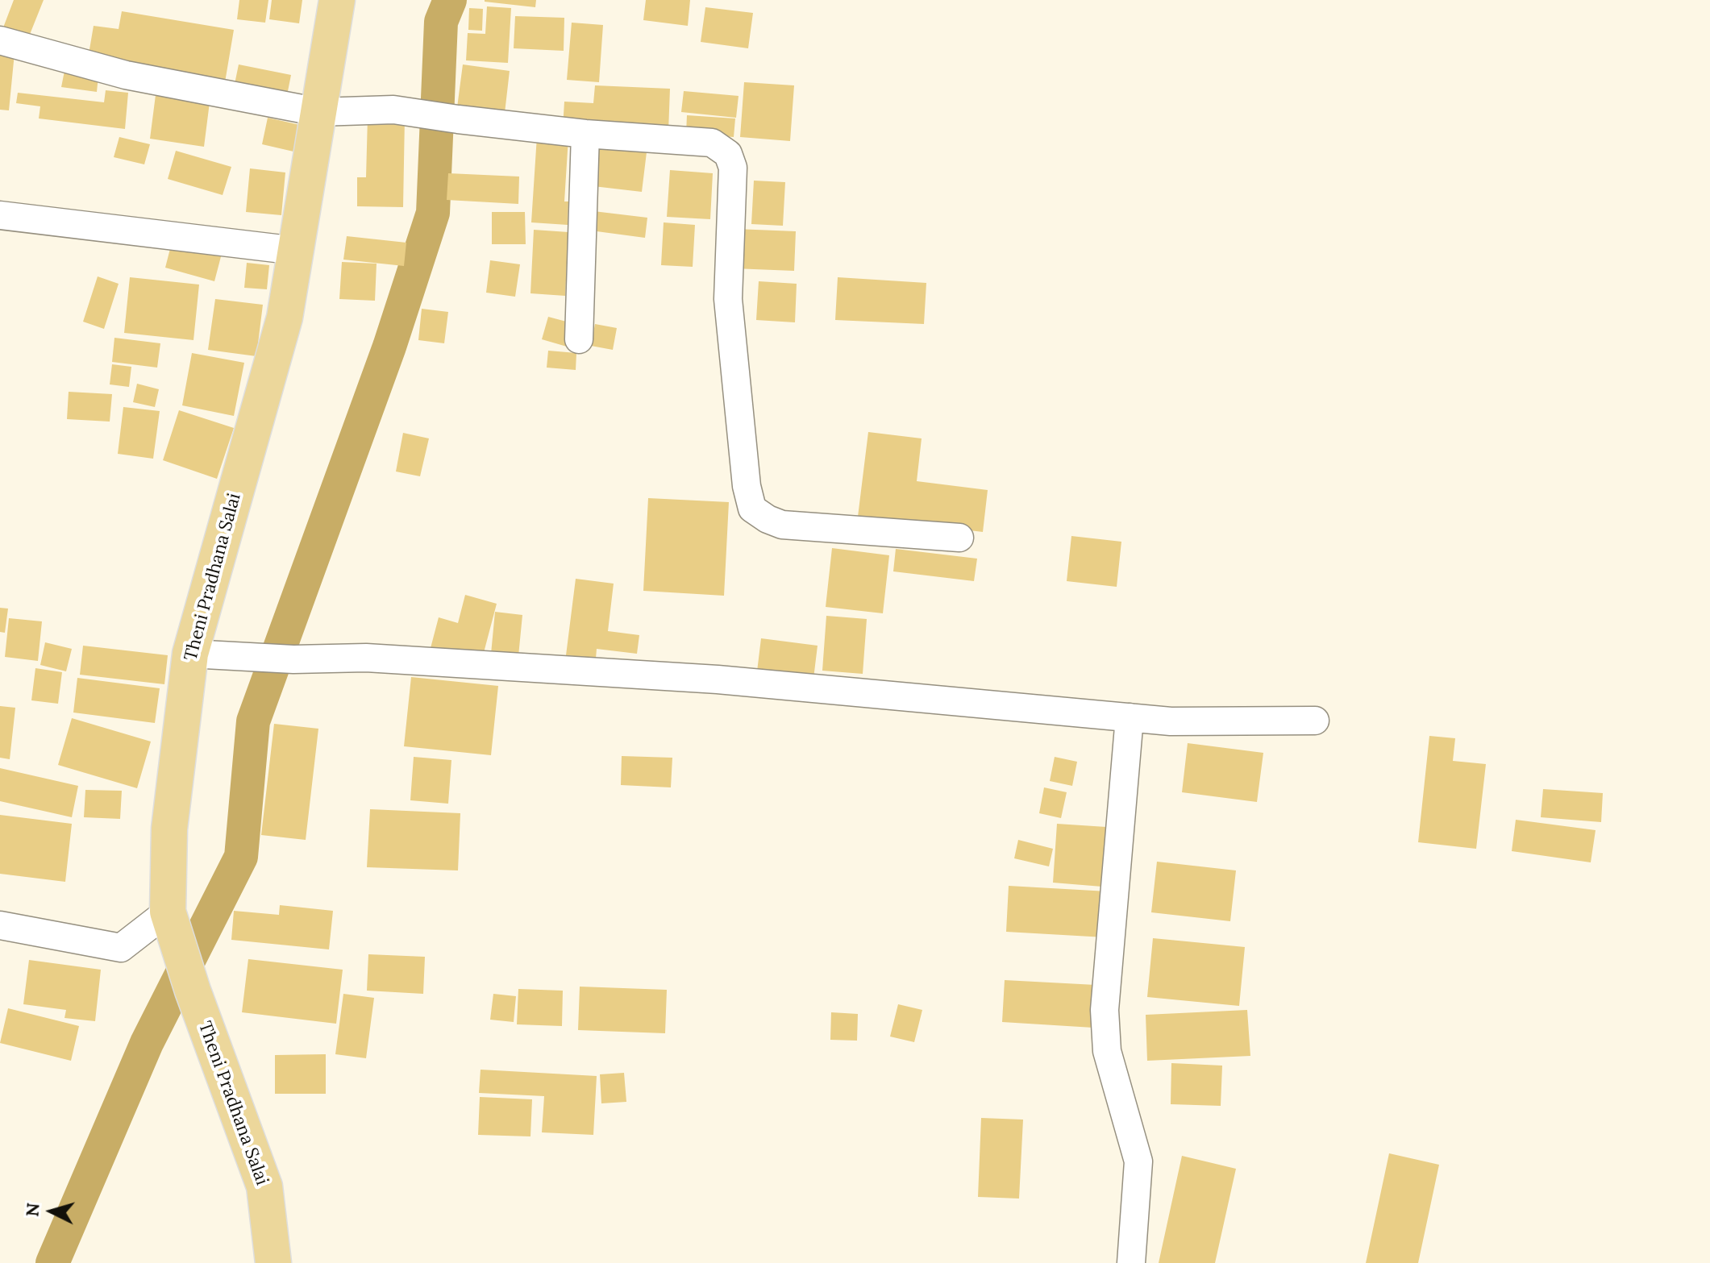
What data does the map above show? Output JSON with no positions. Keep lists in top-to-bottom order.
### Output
{
  "streets": {
    "main road": ["Theni Pradhana Salai"]
  },
  "north": "left"
}
